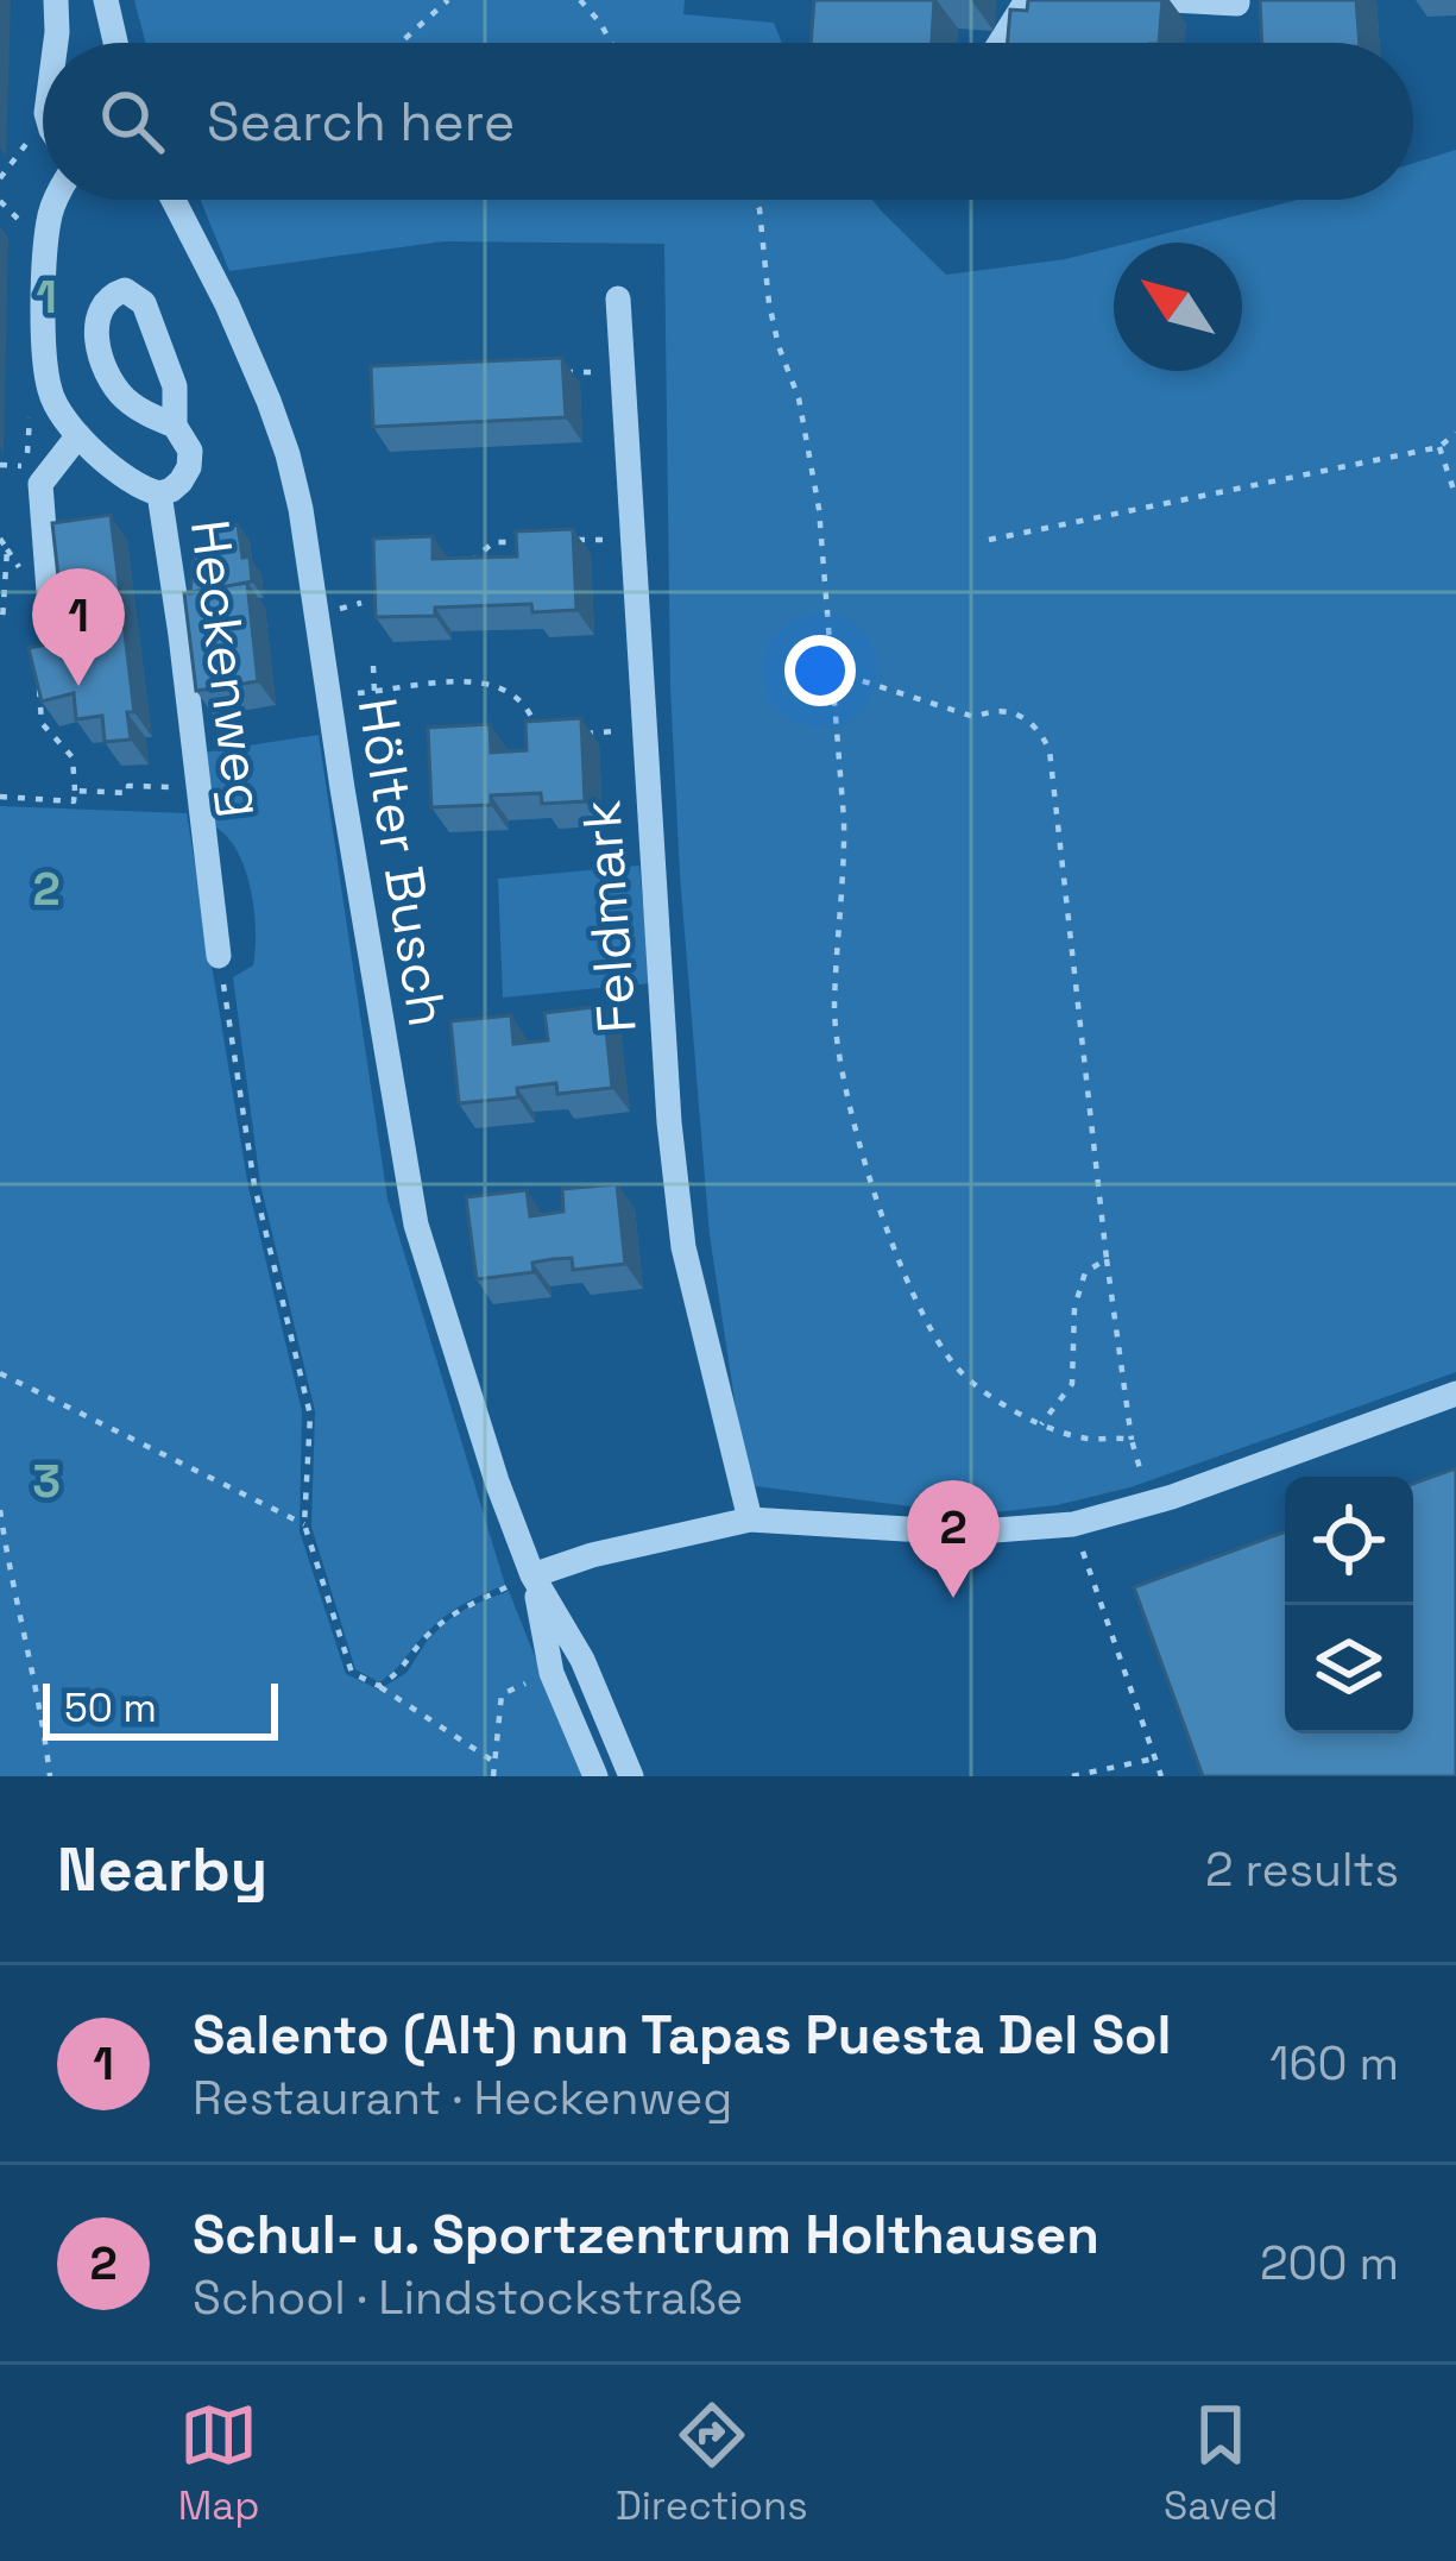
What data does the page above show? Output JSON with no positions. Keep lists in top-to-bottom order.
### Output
{
  "streets": {
    "street": ["Heckenweg", "Hölter Busch", "Feldmark"]
  },
  "scale_bar": "50 m",
  "north": "top left",
  "page": {
    "search": "Search here",
    "pins": ["1", "2"],
    "scale": "50 m",
    "heading": ["Nearby", "2 results"],
    "list": [
      {
        "mark": "1",
        "name": "Salento (Alt) nun Tapas Puesta Del Sol",
        "note": "Restaurant · Heckenweg",
        "value": "160 m"
      },
      {
        "mark": "2",
        "name": "Schul- u. Sportzentrum Holthausen",
        "note": "School · Lindstockstraße",
        "value": "200 m"
      }
    ],
    "nav": ["Map", "Directions", "Saved"]
  },
  "grid": {
    "rows": ["1", "2", "3"]
  }
}
